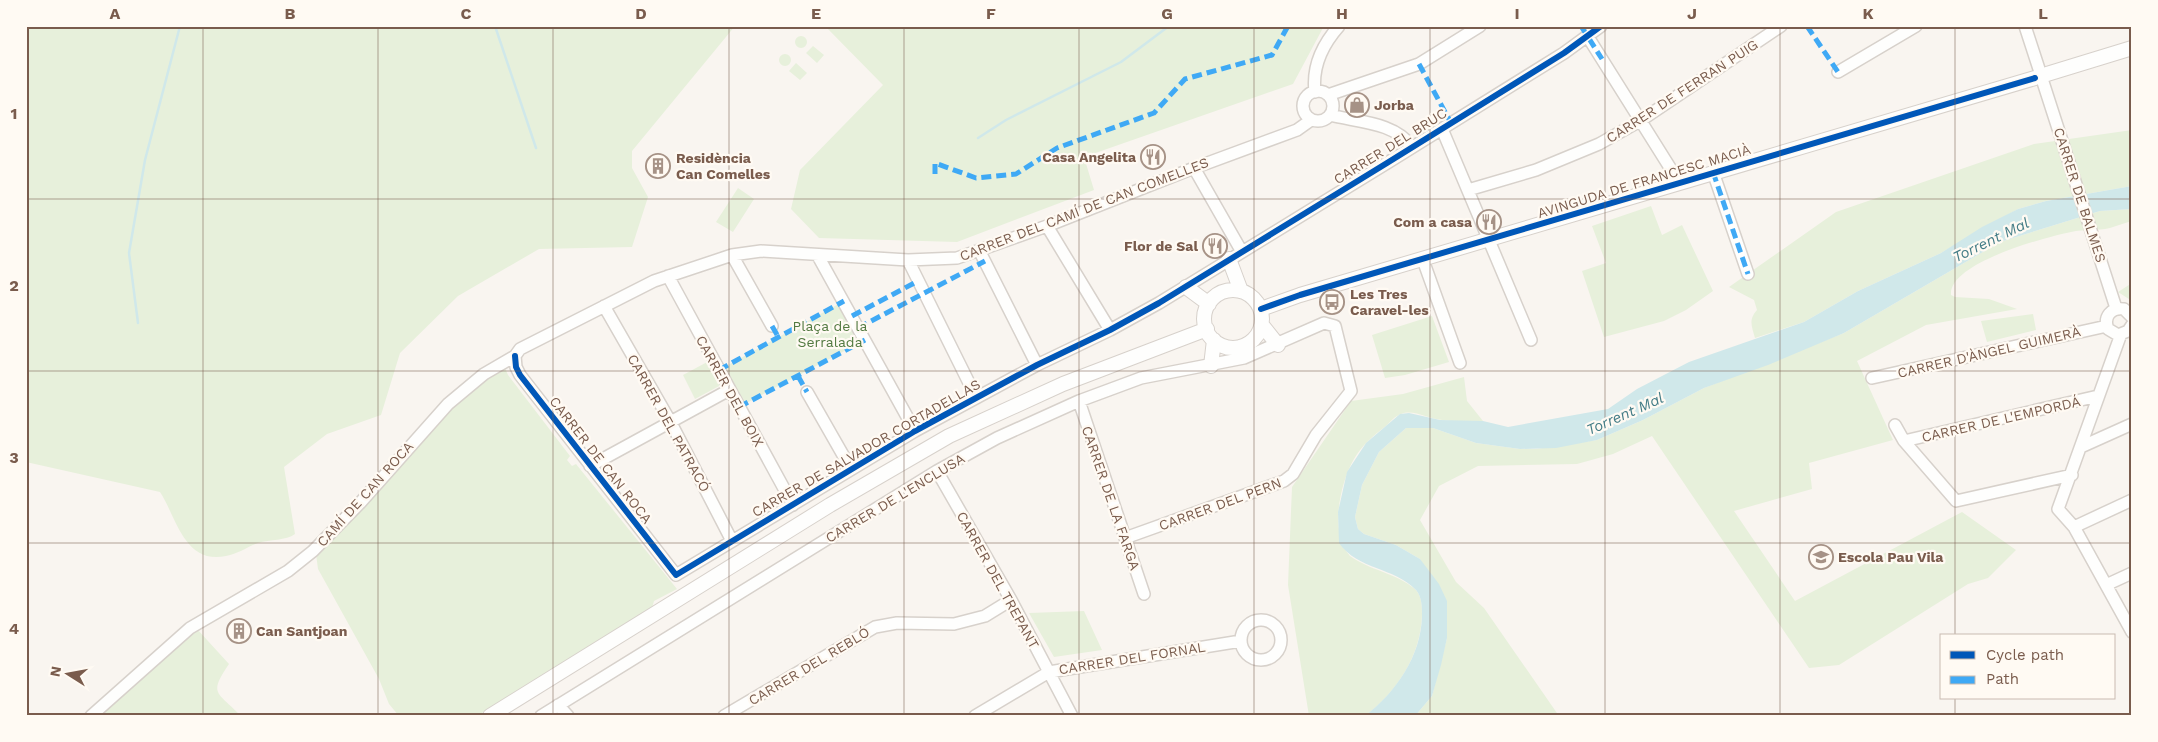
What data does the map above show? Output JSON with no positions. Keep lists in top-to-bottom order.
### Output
{
  "streets": {
    "street": [
      "CARRER DE FERRAN PUIG",
      "CARRER DEL BRUC",
      "AVINGUDA DE FRANCESC MACIÀ",
      "CARRER DE BALMES",
      "CARRER DEL CAMÍ DE CAN COMELLES",
      "CARRER D'ÀNGEL GUIMERÀ",
      "CARRER DEL BOIX",
      "CARRER DE L'EMPORDÁ",
      "CARRER DEL PATRACÓ",
      "CARRER DE SALVADOR CORTADELLAS",
      "CARRER DE CAN ROCA",
      "CAMÍ DE CAN ROCA",
      "CARRER DE L'ENCLUSA",
      "CARRER DE LA FARGA",
      "CARRER DEL PERN",
      "CARRER DEL TREPANT",
      "CARRER DEL FORNAL",
      "CARRER DEL REBLÓ"
    ]
  },
  "crossings": [
    ["CARRER DEL BRUC", "CARRER DE SALVADOR CORTADELLAS"],
    ["AVINGUDA DE FRANCESC MACIÀ", "CARRER DE BALMES"],
    ["CARRER DEL CAMÍ DE CAN COMELLES", "CARRER DEL BOIX"],
    ["CARRER DEL CAMÍ DE CAN COMELLES", "CARRER DEL PATRACÓ"],
    ["CARRER DEL CAMÍ DE CAN COMELLES", "CARRER DE CAN ROCA"],
    ["CARRER DEL CAMÍ DE CAN COMELLES", "CAMÍ DE CAN ROCA"],
    ["CARRER DEL BOIX", "CARRER DE SALVADOR CORTADELLAS"],
    ["CARRER DEL PATRACÓ", "CARRER DE SALVADOR CORTADELLAS"],
    ["CARRER DE SALVADOR CORTADELLAS", "CARRER DE CAN ROCA"],
    ["CARRER DE CAN ROCA", "CAMÍ DE CAN ROCA"],
    ["CARRER DE L'ENCLUSA", "CARRER DE LA FARGA"],
    ["CARRER DE L'ENCLUSA", "CARRER DEL PERN"],
    ["CARRER DE L'ENCLUSA", "CARRER DEL TREPANT"],
    ["CARRER DE LA FARGA", "CARRER DEL PERN"],
    ["CARRER DEL TREPANT", "CARRER DEL FORNAL"],
    ["CARRER DEL TREPANT", "CARRER DEL REBLÓ"]
  ],
  "water": ["Torrent Mal"],
  "parks": ["Plaça de la Serralada"],
  "places": {
    "shop": ["Jorba"],
    "restaurant": ["Casa Angelita", "Com a casa", "Flor de Sal"],
    "building": ["Residència Can Comelles", "Can Santjoan"],
    "bus stop": ["Les Tres Caravel-les"],
    "school or university": ["Escola Pau Vila"]
  },
  "legend": ["Cycle path", "Path"],
  "north": "left",
  "grid": {
    "columns": [
      "A",
      "B",
      "C",
      "D",
      "E",
      "F",
      "G",
      "H",
      "I",
      "J",
      "K",
      "L"
    ],
    "rows": [
      "1",
      "2",
      "3",
      "4"
    ]
  }
}
